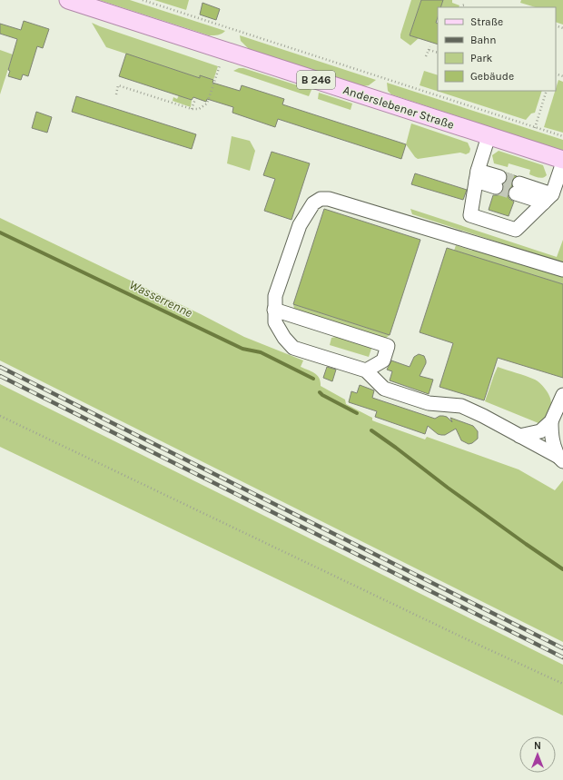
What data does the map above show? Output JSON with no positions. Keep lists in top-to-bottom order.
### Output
{
  "streets": {
    "main road": ["B 246", "Anderslebener Straße"]
  },
  "water": ["Wasserrenne"],
  "legend": [
    "Straße",
    "Bahn",
    "Park",
    "Gebäude"
  ],
  "north": "top"
}
